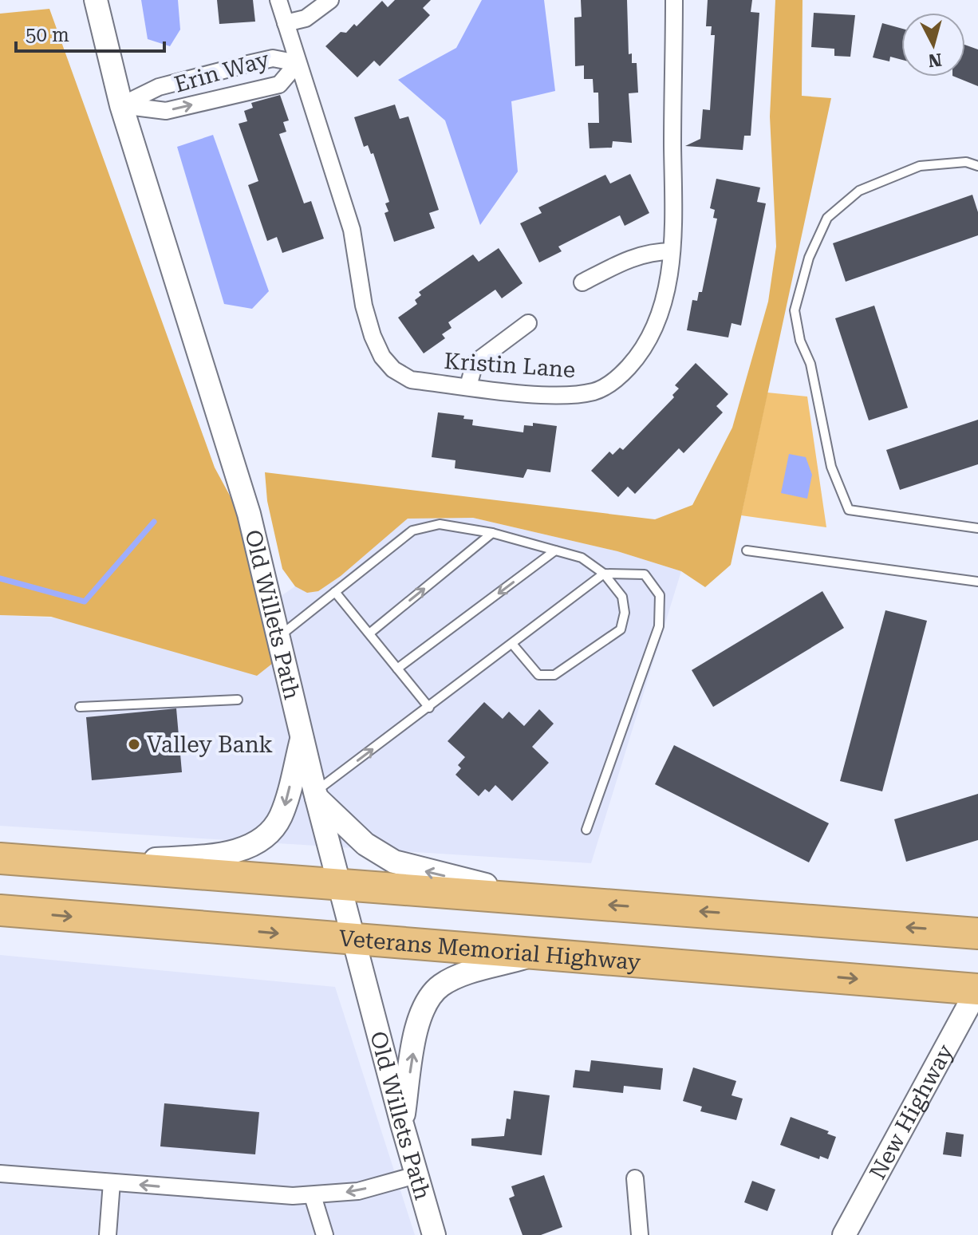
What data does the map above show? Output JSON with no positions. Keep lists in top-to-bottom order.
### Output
{
  "streets": {
    "highway": ["Veterans Memorial Highway"],
    "main road": ["Old Willets Path", "New Highway"],
    "street": ["Erin Way", "Kristin Lane"]
  },
  "crossings": [
    ["Erin Way", "Kristin Lane"],
    ["Erin Way", "Old Willets Path"],
    ["Old Willets Path", "Veterans Memorial Highway"],
    ["Veterans Memorial Highway", "New Highway"]
  ],
  "places": ["Valley Bank"],
  "scale_bar": "50 m",
  "north": "bottom"
}
